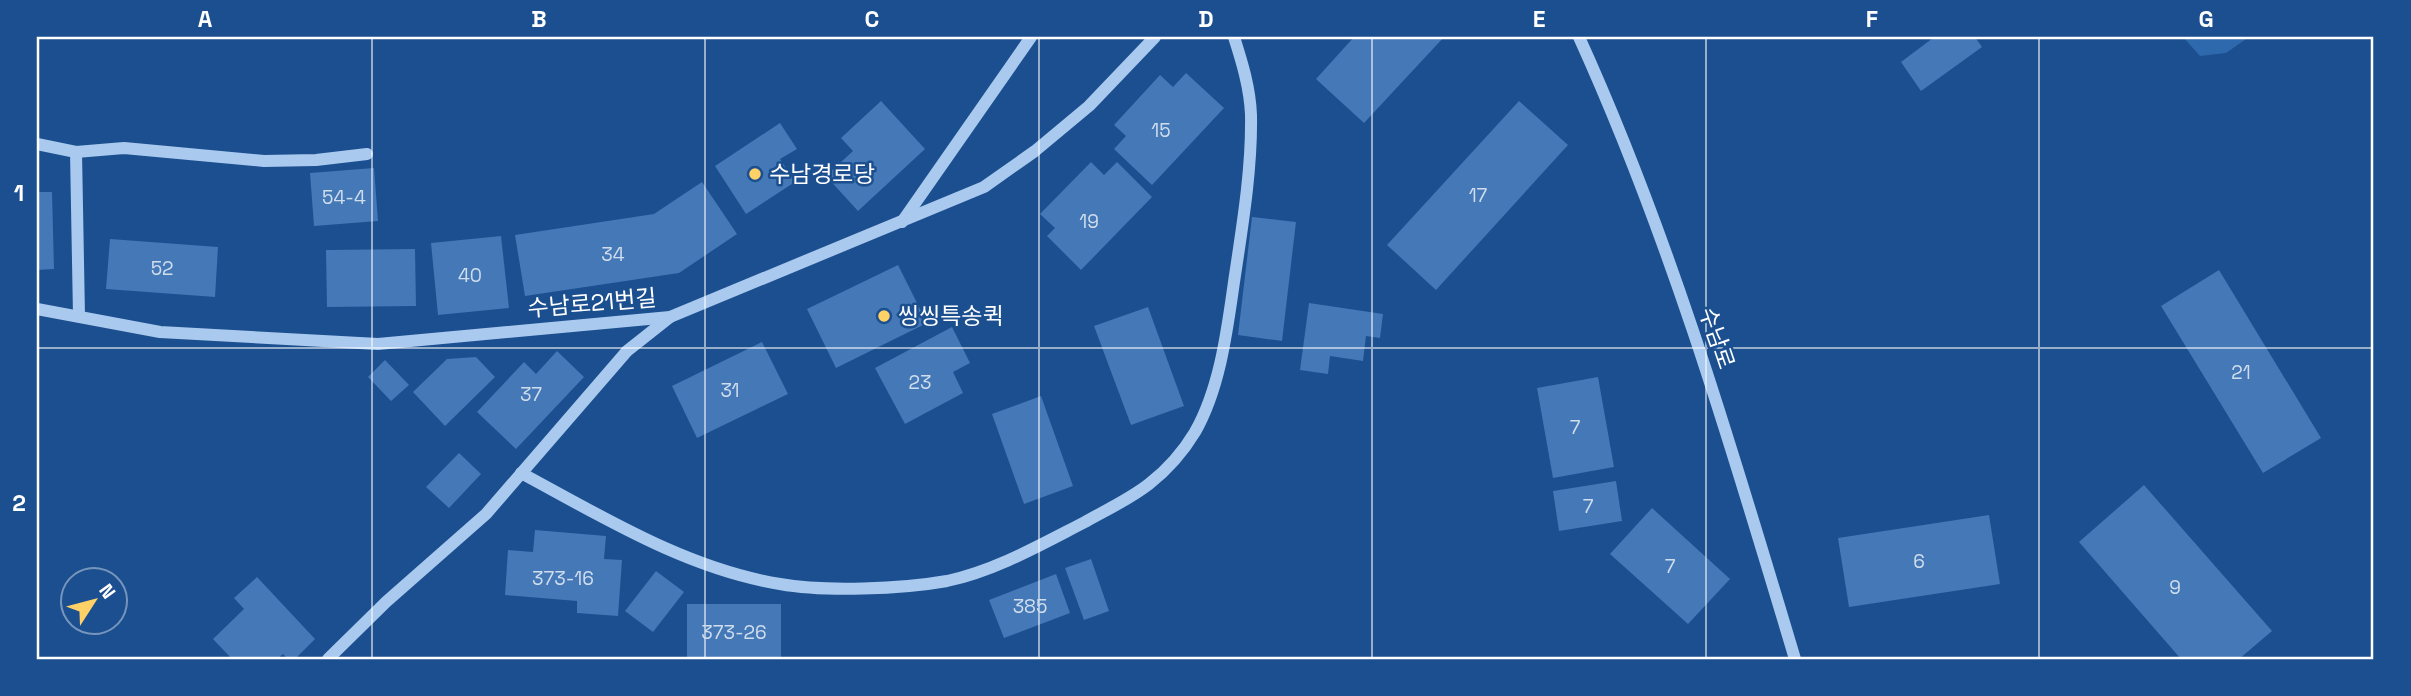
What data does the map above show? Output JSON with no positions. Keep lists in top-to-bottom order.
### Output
{
  "streets": {
    "street": ["수남로21번길", "수남로"]
  },
  "places": ["수남경로당", "씽씽특송퀵"],
  "house_numbers": [
    "15",
    "17",
    "54-4",
    "19",
    "34",
    "52",
    "40",
    "21",
    "23",
    "31",
    "37",
    "7",
    "7",
    "6",
    "7",
    "373-16",
    "9",
    "385",
    "373-26"
  ],
  "north": "top right",
  "grid": {
    "columns": [
      "A",
      "B",
      "C",
      "D",
      "E",
      "F",
      "G"
    ],
    "rows": ["1", "2"]
  }
}
